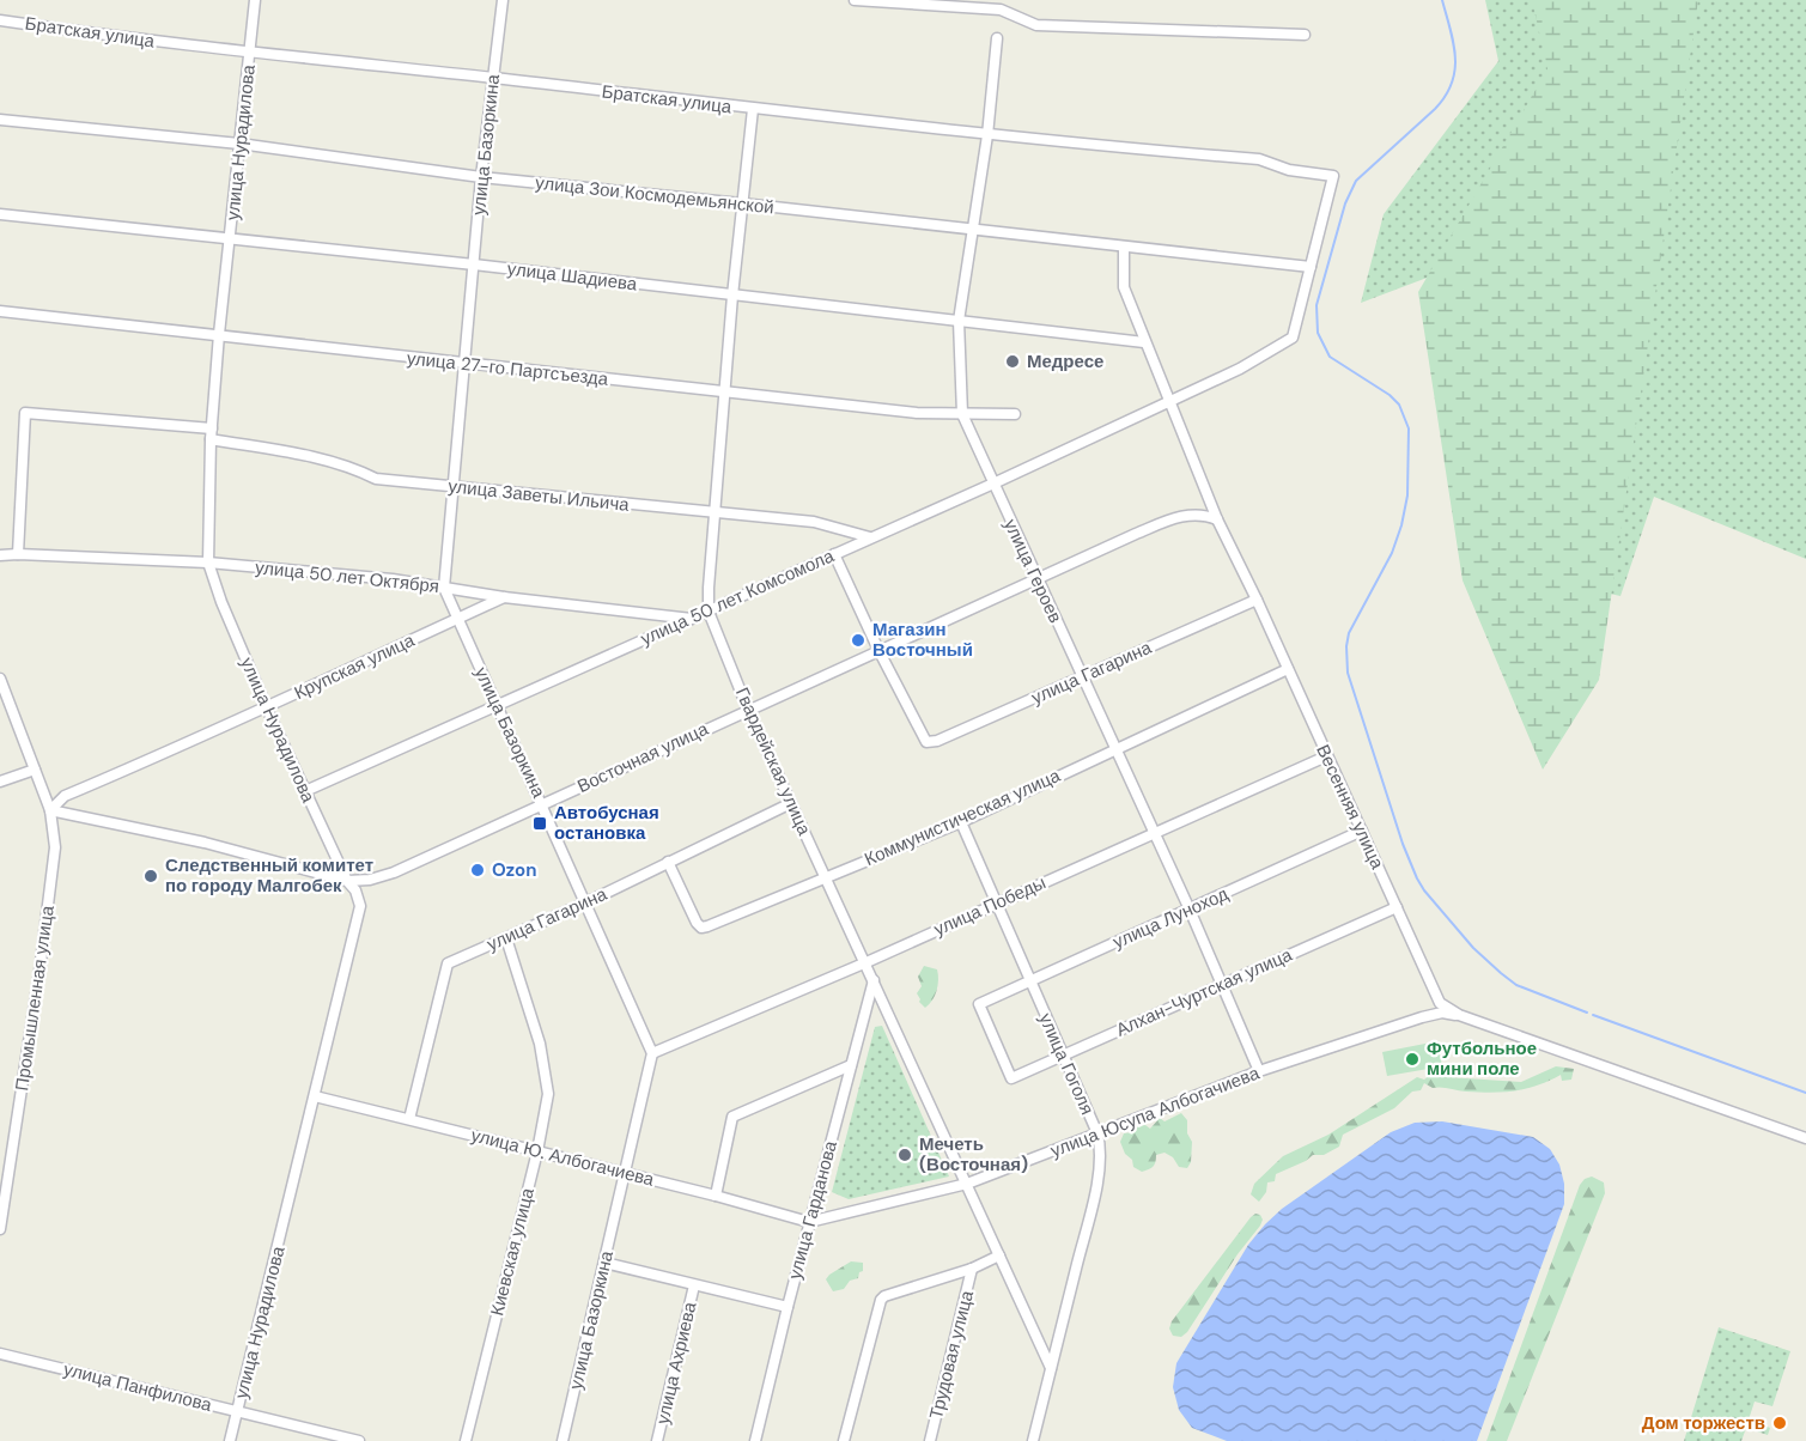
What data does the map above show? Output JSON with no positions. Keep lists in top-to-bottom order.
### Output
{
  "streets": {
    "street": [
      "Братская улица",
      "улица Нурадилова",
      "улица Базоркина",
      "улица Зои Космодемьянской",
      "улица Шадиева",
      "улица 27-го Партсъезда",
      "улица Заветы Ильича",
      "улица Героев",
      "улица 50 лет Октября",
      "улица 50 лет Комсомола",
      "Крупская улица",
      "улица Гагарина",
      "Восточная улица",
      "Гвардейская улица",
      "Весенняя улица",
      "Коммунистическая улица",
      "улица Победы",
      "улица Луноход",
      "Алхан-Чуртская улица",
      "Промышленная улица",
      "улица Гоголя",
      "улица Юсупа Албогачиева",
      "улица Ю. Албогачиева",
      "улица Гарданова",
      "Киевская улица",
      "Трудовая улица",
      "улица Ахриева",
      "улица Панфилова"
    ]
  },
  "crossings": [
    ["Братская улица", "улица Нурадилова"],
    ["Братская улица", "улица Базоркина"],
    ["Братская улица", "улица Героев"],
    ["Братская улица", "улица 50 лет Комсомола"],
    ["Братская улица", "Гвардейская улица"],
    ["улица Нурадилова", "улица Зои Космодемьянской"],
    ["улица Нурадилова", "улица Шадиева"],
    ["улица Нурадилова", "улица 27-го Партсъезда"],
    ["улица Нурадилова", "улица Заветы Ильича"],
    ["улица Нурадилова", "улица 50 лет Октября"],
    ["улица Нурадилова", "улица 50 лет Комсомола"],
    ["улица Нурадилова", "Крупская улица"],
    ["улица Нурадилова", "Восточная улица"],
    ["улица Нурадилова", "улица Ю. Албогачиева"],
    ["улица Нурадилова", "улица Панфилова"],
    ["улица Базоркина", "улица Зои Космодемьянской"],
    ["улица Базоркина", "улица Шадиева"],
    ["улица Базоркина", "улица 27-го Партсъезда"],
    ["улица Базоркина", "улица Заветы Ильича"],
    ["улица Базоркина", "улица 50 лет Октября"],
    ["улица Базоркина", "улица 50 лет Комсомола"],
    ["улица Базоркина", "Крупская улица"],
    ["улица Базоркина", "улица Гагарина"],
    ["улица Базоркина", "Восточная улица"],
    ["улица Базоркина", "улица Победы"],
    ["улица Базоркина", "улица Ю. Албогачиева"],
    ["улица Зои Космодемьянской", "улица Героев"],
    ["улица Зои Космодемьянской", "улица 50 лет Комсомола"],
    ["улица Зои Космодемьянской", "Гвардейская улица"],
    ["улица Зои Космодемьянской", "Весенняя улица"],
    ["улица Шадиева", "улица Героев"],
    ["улица Шадиева", "Гвардейская улица"],
    ["улица Шадиева", "Весенняя улица"],
    ["улица 27-го Партсъезда", "улица Героев"],
    ["улица 27-го Партсъезда", "Гвардейская улица"],
    ["улица Заветы Ильича", "улица 50 лет Октября"],
    ["улица Заветы Ильича", "улица 50 лет Комсомола"],
    ["улица Заветы Ильича", "Гвардейская улица"],
    ["улица Героев", "улица 50 лет Комсомола"],
    ["улица Героев", "улица Гагарина"],
    ["улица Героев", "Восточная улица"],
    ["улица Героев", "Коммунистическая улица"],
    ["улица Героев", "улица Победы"],
    ["улица Героев", "улица Луноход"],
    ["улица Героев", "Алхан-Чуртская улица"],
    ["улица Героев", "улица Юсупа Албогачиева"],
    ["улица 50 лет Октября", "улица 50 лет Комсомола"],
    ["улица 50 лет Октября", "Крупская улица"],
    ["улица 50 лет Комсомола", "Гвардейская улица"],
    ["улица 50 лет Комсомола", "Весенняя улица"],
    ["Крупская улица", "Восточная улица"],
    ["Крупская улица", "Промышленная улица"],
    ["улица Гагарина", "Восточная улица"],
    ["улица Гагарина", "Гвардейская улица"],
    ["улица Гагарина", "Весенняя улица"],
    ["улица Гагарина", "Коммунистическая улица"],
    ["улица Гагарина", "улица Ю. Албогачиева"],
    ["улица Гагарина", "Киевская улица"],
    ["Восточная улица", "Гвардейская улица"],
    ["Восточная улица", "Весенняя улица"],
    ["Восточная улица", "Промышленная улица"],
    ["Гвардейская улица", "Коммунистическая улица"],
    ["Гвардейская улица", "улица Победы"],
    ["Гвардейская улица", "улица Гоголя"],
    ["Гвардейская улица", "улица Юсупа Албогачиева"],
    ["Гвардейская улица", "улица Гарданова"],
    ["Весенняя улица", "Коммунистическая улица"],
    ["Весенняя улица", "улица Победы"],
    ["Весенняя улица", "улица Луноход"],
    ["Весенняя улица", "Алхан-Чуртская улица"],
    ["Весенняя улица", "улица Юсупа Албогачиева"],
    ["Коммунистическая улица", "улица Гоголя"],
    ["улица Победы", "улица Гоголя"],
    ["улица Луноход", "Алхан-Чуртская улица"],
    ["улица Луноход", "улица Гоголя"],
    ["Алхан-Чуртская улица", "улица Гоголя"],
    ["улица Гоголя", "улица Юсупа Албогачиева"],
    ["улица Юсупа Албогачиева", "улица Ю. Албогачиева"],
    ["улица Юсупа Албогачиева", "улица Гарданова"],
    ["улица Ю. Албогачиева", "улица Гарданова"],
    ["улица Ю. Албогачиева", "Киевская улица"]
  ],
  "places": {
    "other": [
      "Медресе",
      "Магазин Восточный",
      "Ozon",
      "Следственный комитет по городу Малгобек",
      "Футбольное мини поле",
      "Мечеть (Восточная)",
      "Дом торжеств"
    ],
    "transit": ["Автобусная остановка"]
  }
}
